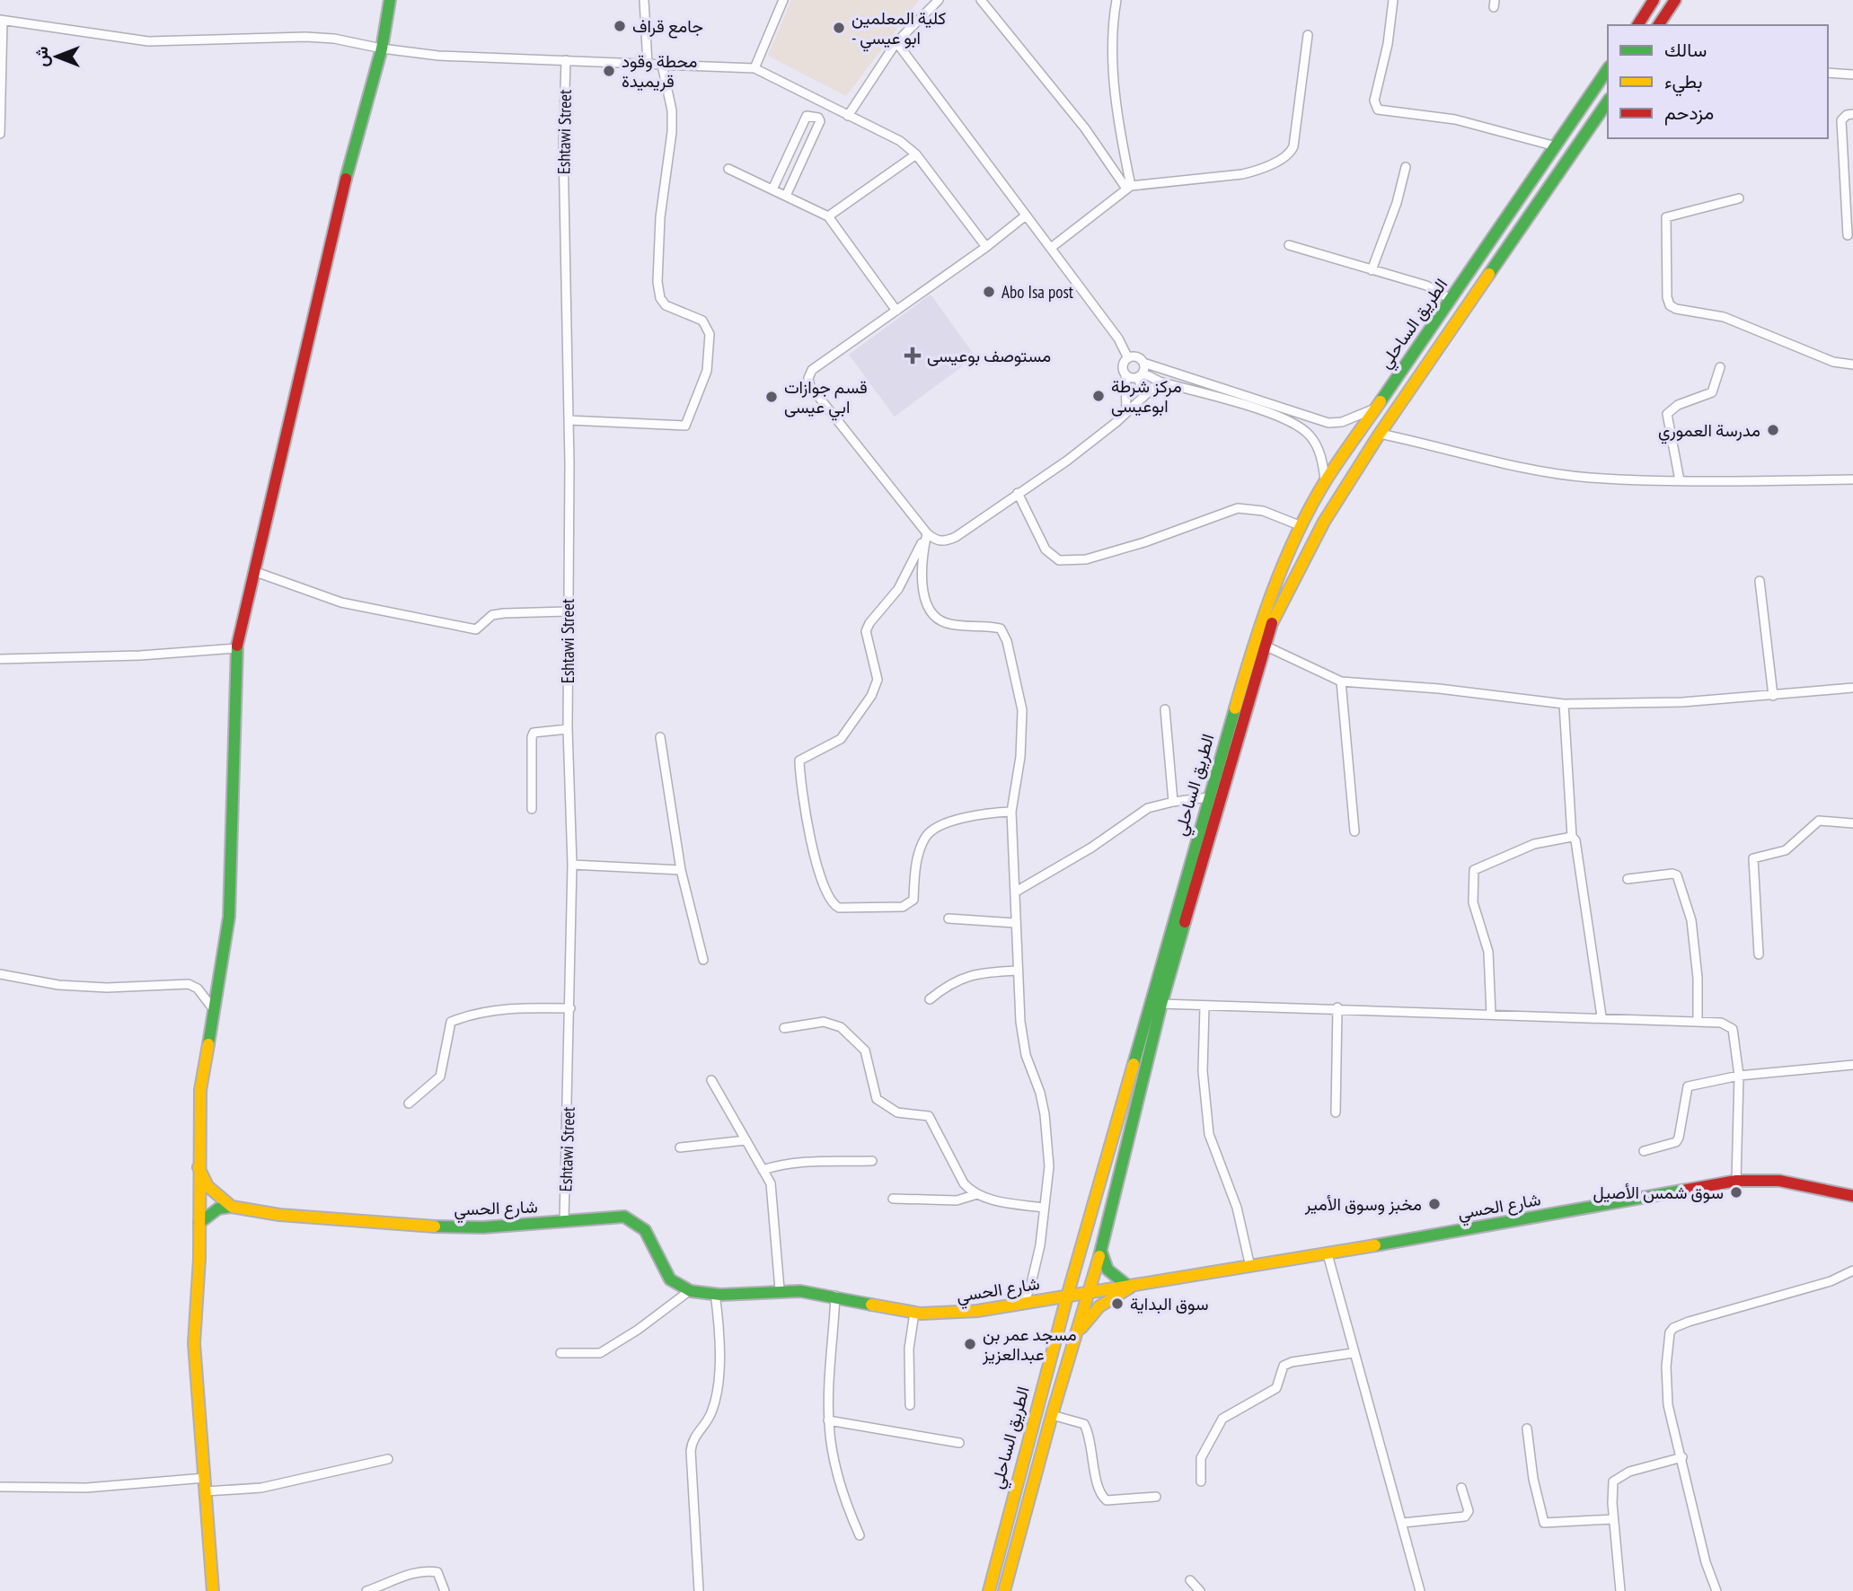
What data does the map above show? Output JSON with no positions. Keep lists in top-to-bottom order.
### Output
{
  "streets": {
    "main road": ["الطريق الساحلي", "شارع الحسي"],
    "street": ["Eshtawi Street"]
  },
  "crossings": [
    ["Eshtawi Street", "شارع الحسي"],
    ["الطريق الساحلي", "شارع الحسي"]
  ],
  "places": {
    "other": [
      "جامع قراف",
      "كلية المعلمين - ابو عيسي",
      "محطة وقود قريميدة",
      "Abo Isa post",
      "مركز شرطة ابوعيسى",
      "قسم جوازات ابي عيسى",
      "مدرسة العموري",
      "سوق شمس الأصيل",
      "مخبز وسوق الأمير",
      "سوق البداية",
      "مسجد عمر بن عبدالعزيز"
    ],
    "health": ["مستوصف بوعيسى"]
  },
  "legend": ["سالك", "بطيء", "مزدحم"],
  "north": "left"
}
